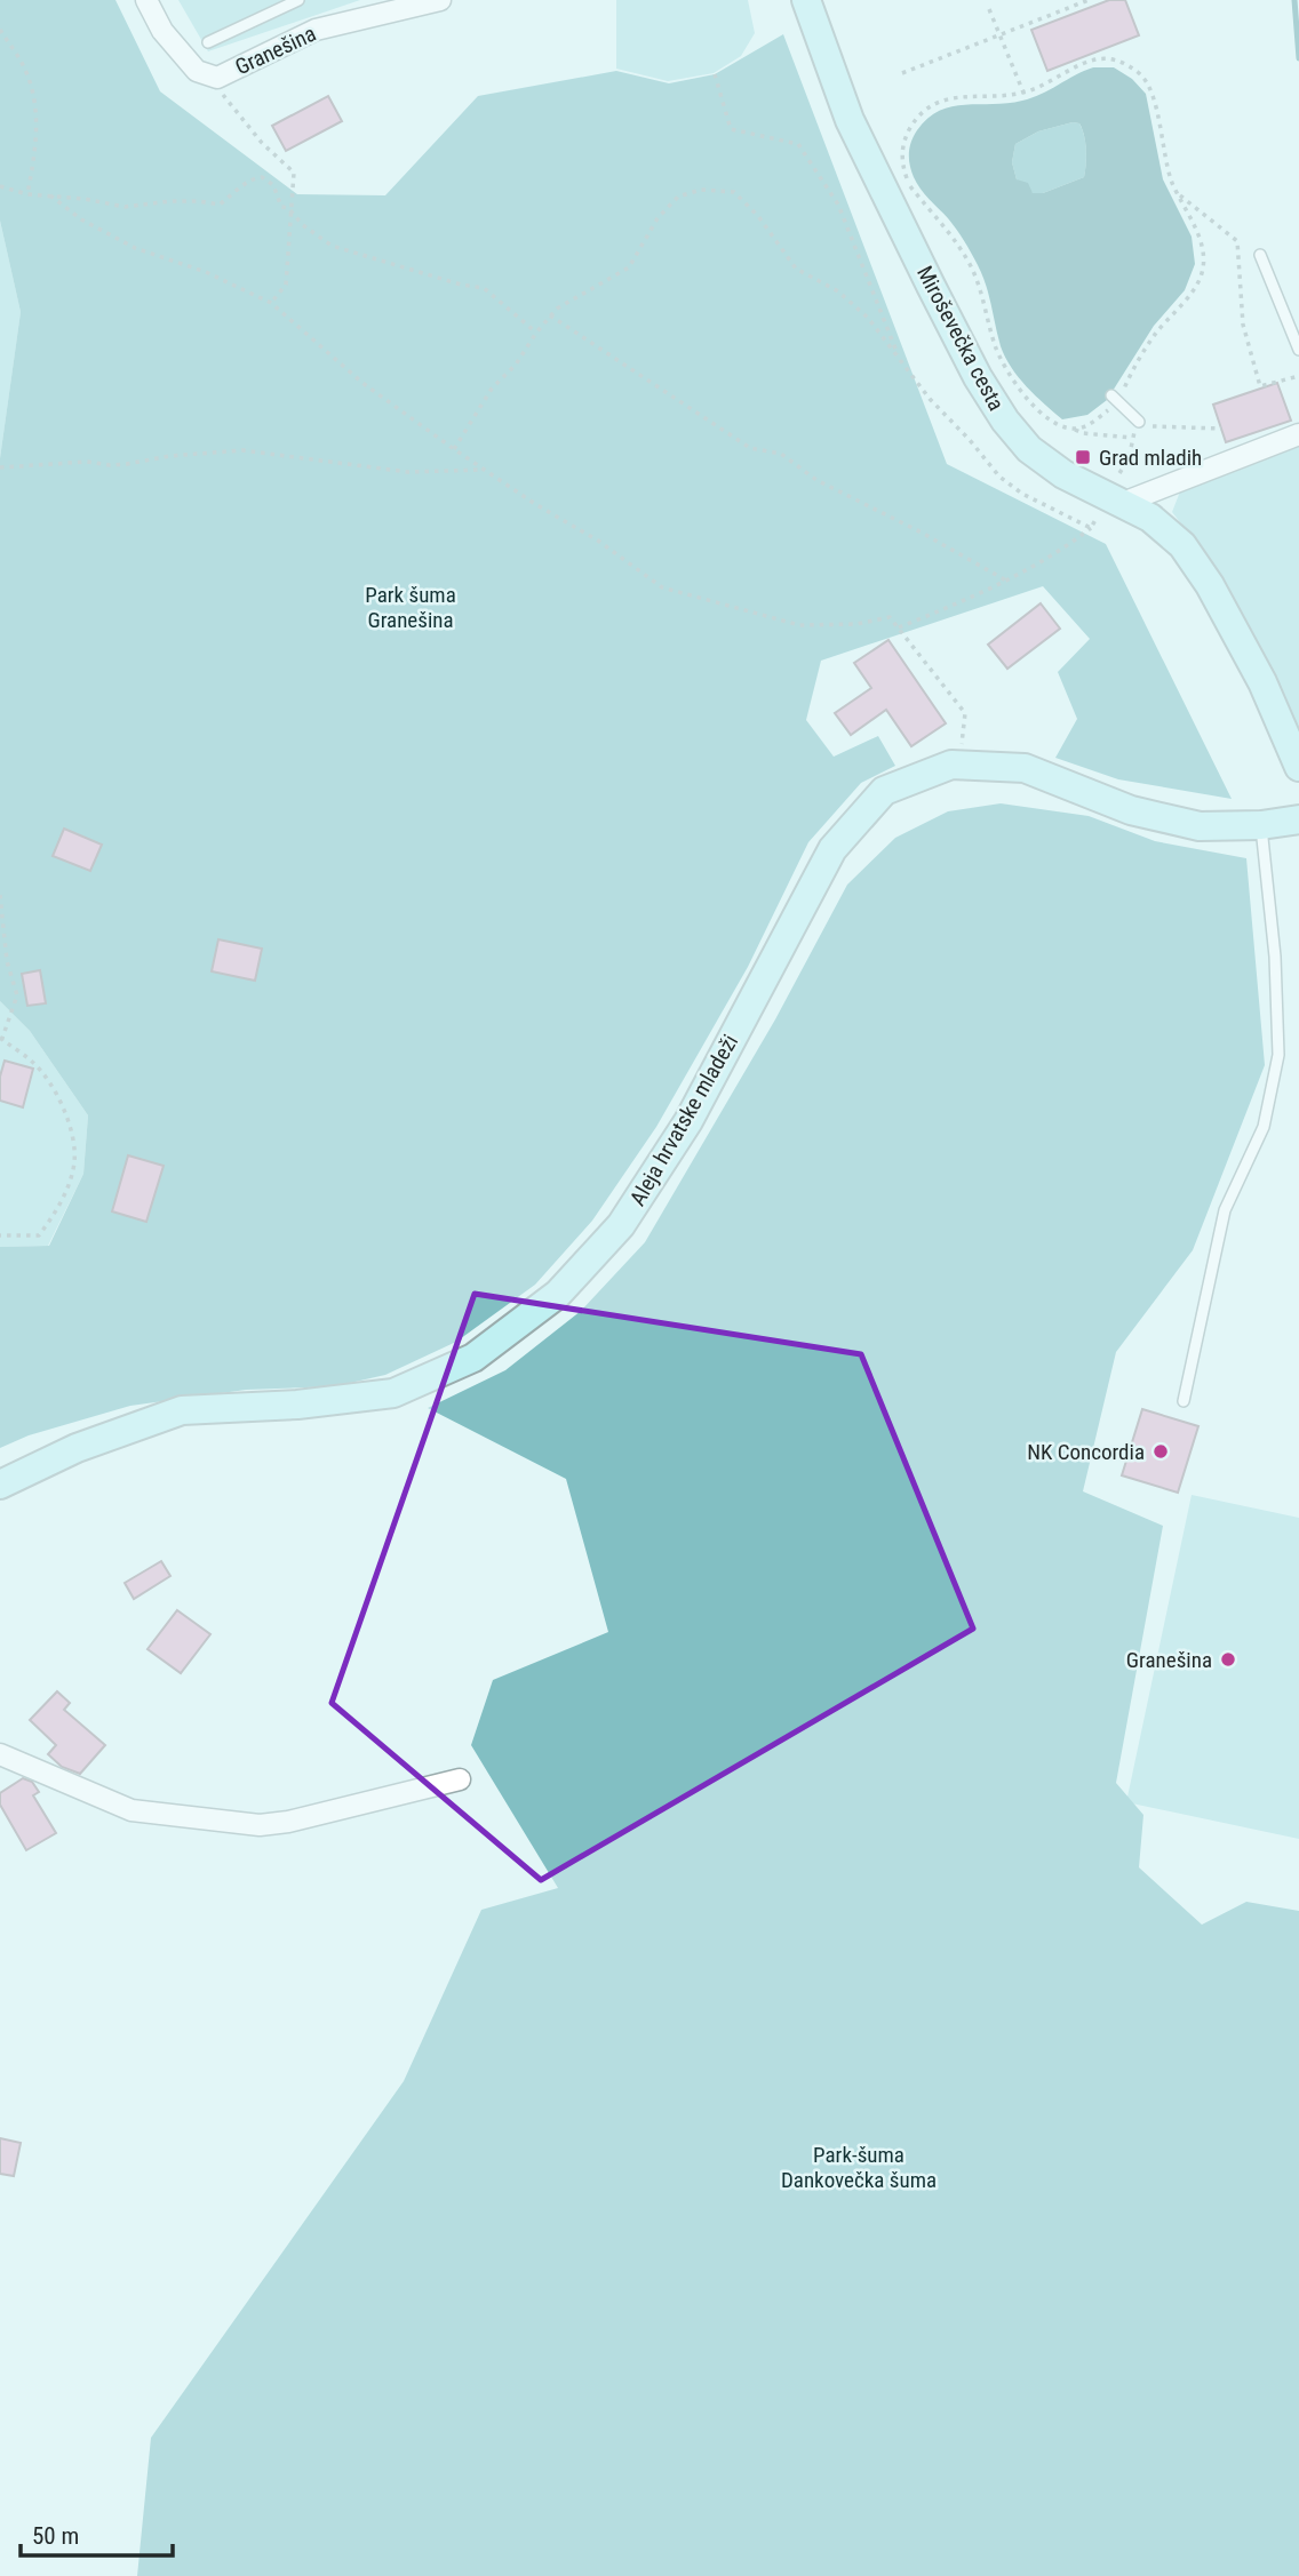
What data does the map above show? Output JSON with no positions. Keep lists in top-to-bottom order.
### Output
{
  "streets": {
    "street": ["Granešina", "Miroševečka cesta", "Aleja hrvatske mladeži"]
  },
  "parks": ["Park šuma Granešina", "Park-šuma Dankovečka šuma"],
  "places": {
    "transit": ["Grad mladih"],
    "other": ["NK Concordia", "Granešina"]
  },
  "scale_bar": "50 m"
}
